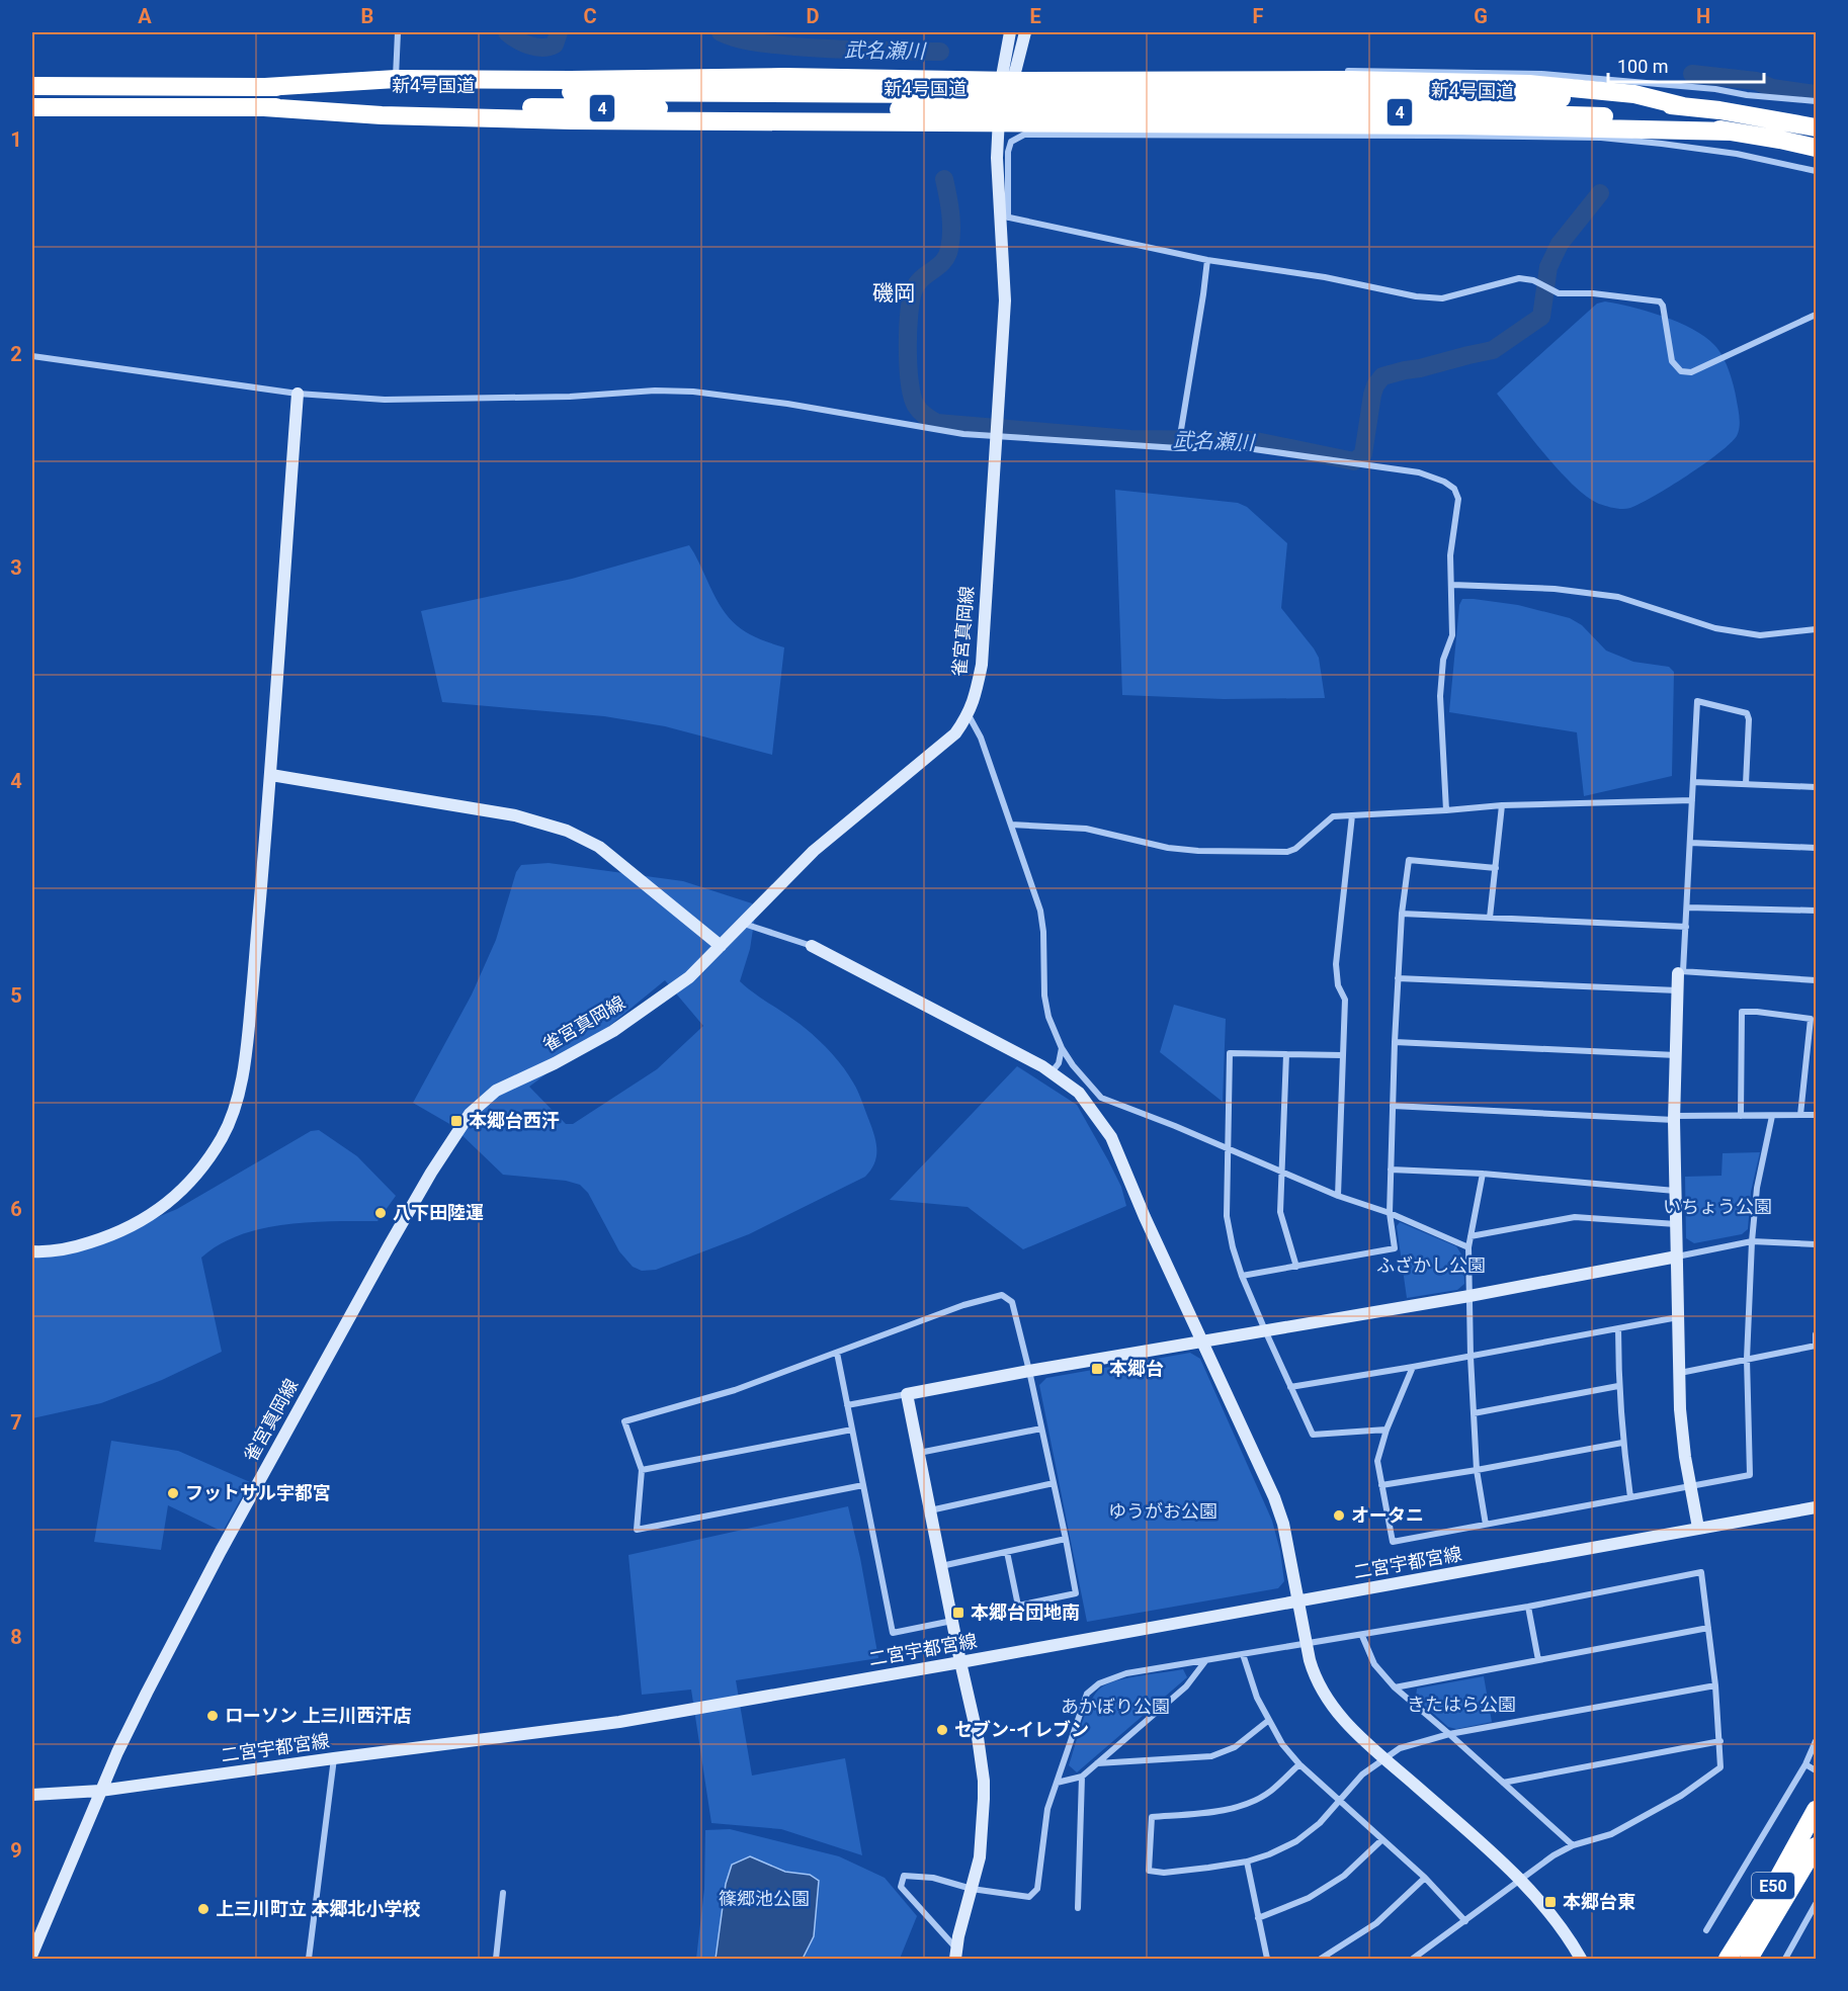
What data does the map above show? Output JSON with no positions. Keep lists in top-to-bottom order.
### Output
{
  "streets": {
    "highway": ["新4号国道", "4", "E50"],
    "street": ["雀宮真岡線", "二宮宇都宮線"]
  },
  "crossings": [
    ["雀宮真岡線", "二宮宇都宮線"]
  ],
  "districts": ["磯岡"],
  "water": ["武名瀬川"],
  "parks": [
    "いちょう公園",
    "ふざかし公園",
    "ゆうがお公園",
    "きたはら公園",
    "あかぼり公園",
    "篠郷池公園"
  ],
  "places": {
    "transit": [
      "本郷台西汗",
      "本郷台",
      "本郷台団地南",
      "本郷台東"
    ],
    "other": [
      "八下田陸運",
      "フットサル宇都宮",
      "オータニ",
      "ローソン 上三川西汗店",
      "セブン-イレブン",
      "上三川町立 本郷北小学校"
    ]
  },
  "scale_bar": "100 m",
  "grid": {
    "columns": [
      "A",
      "B",
      "C",
      "D",
      "E",
      "F",
      "G",
      "H"
    ],
    "rows": [
      "1",
      "2",
      "3",
      "4",
      "5",
      "6",
      "7",
      "8",
      "9"
    ]
  }
}
